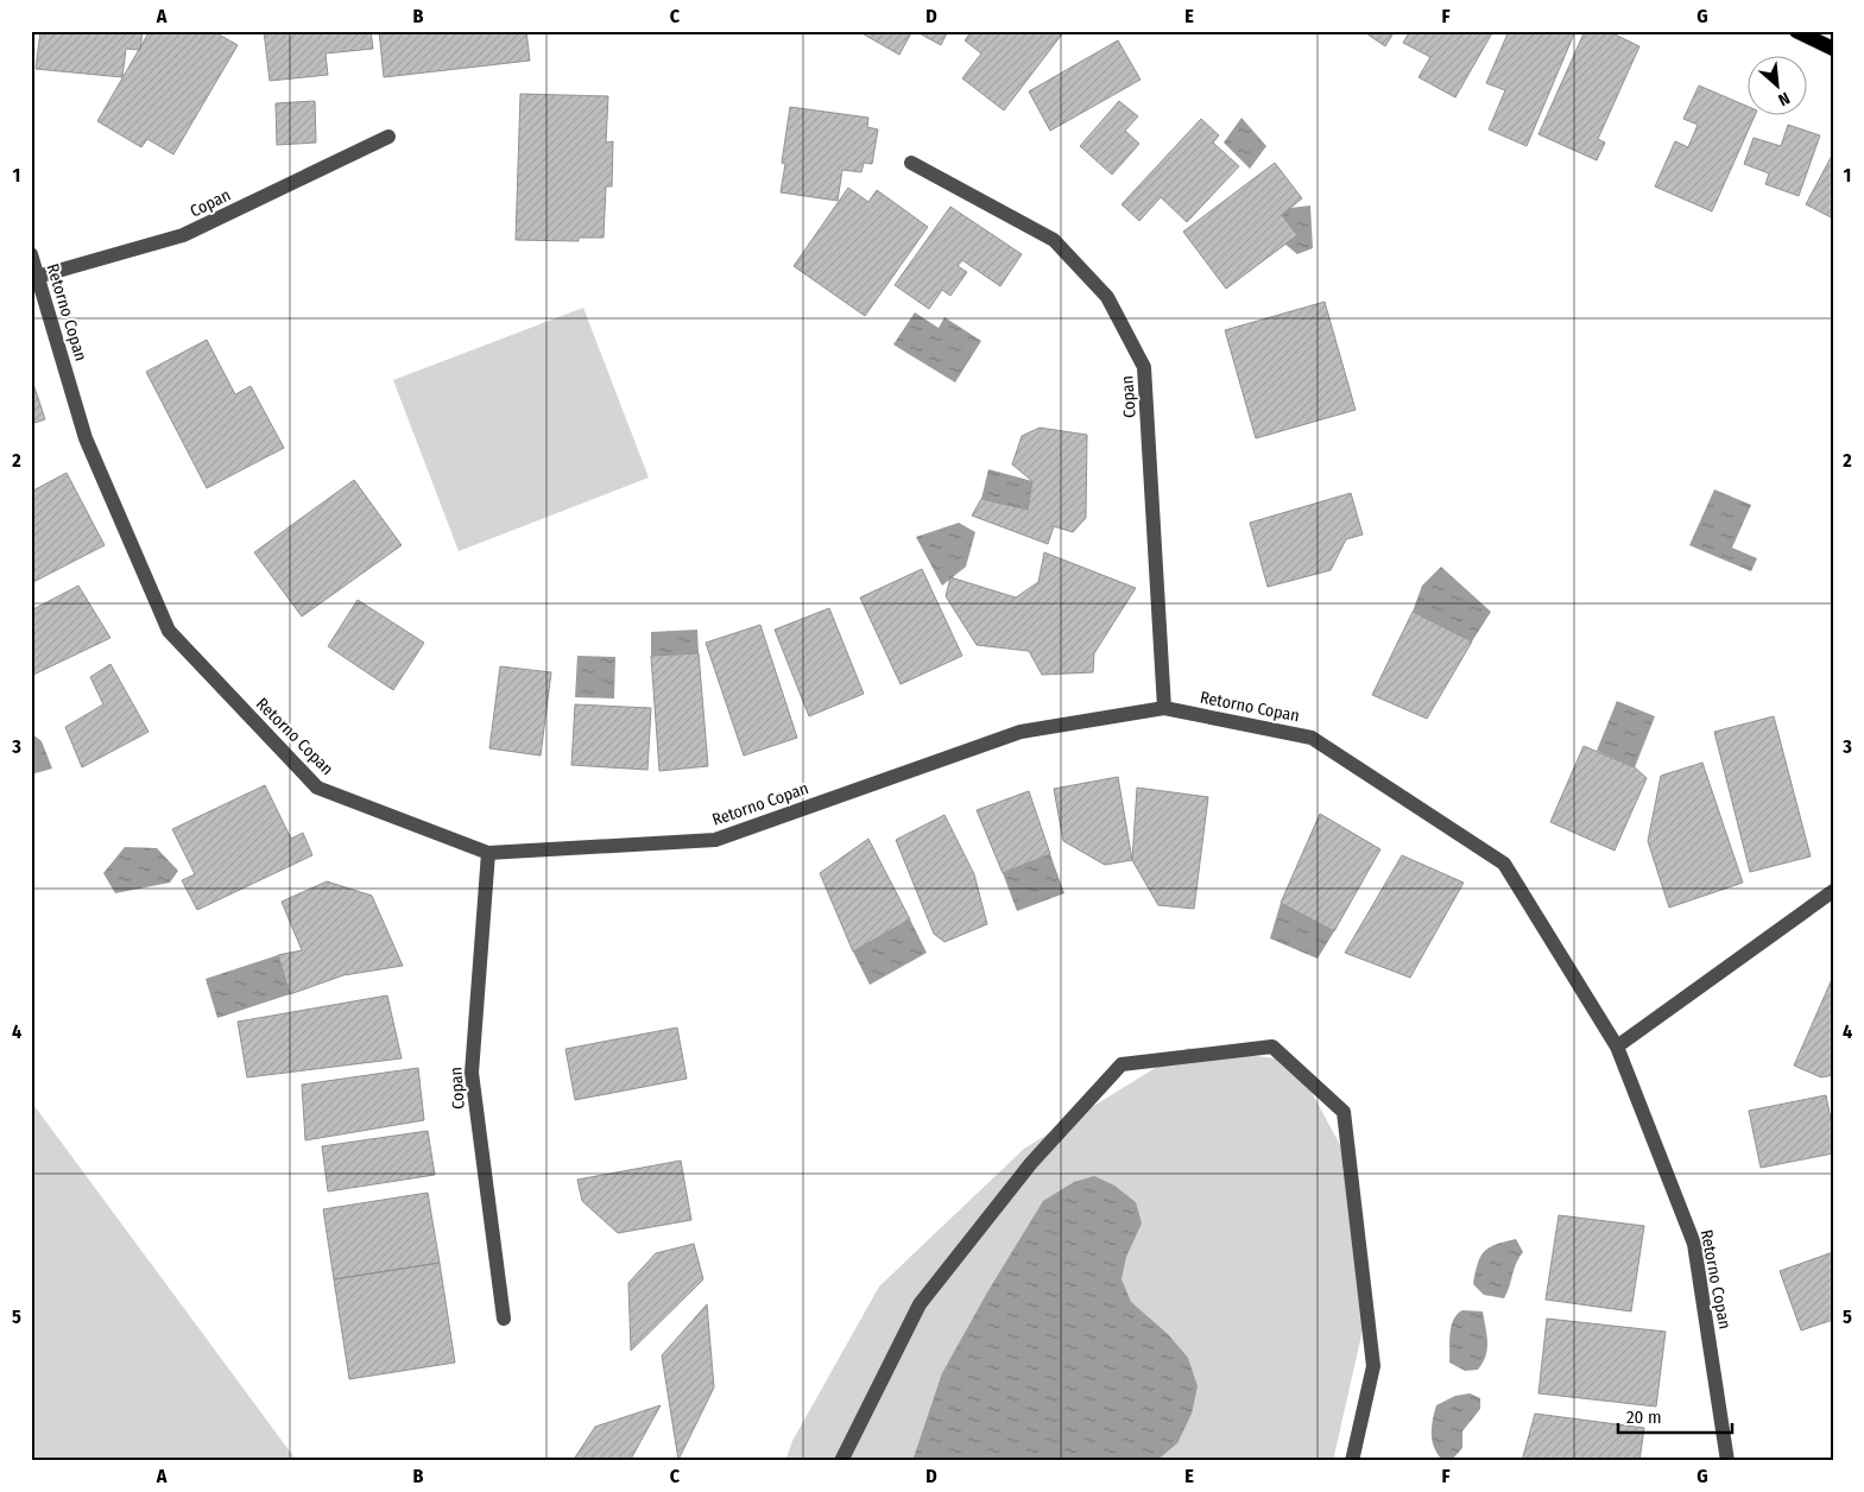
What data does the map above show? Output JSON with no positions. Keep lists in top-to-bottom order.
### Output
{
  "streets": {
    "street": ["Copan", "Retorno Copan"]
  },
  "crossings": [
    ["Copan", "Retorno Copan"]
  ],
  "scale_bar": "20 m",
  "north": "bottom right",
  "grid": {
    "columns": [
      "A",
      "B",
      "C",
      "D",
      "E",
      "F",
      "G"
    ],
    "rows": [
      "1",
      "2",
      "3",
      "4",
      "5"
    ]
  }
}
